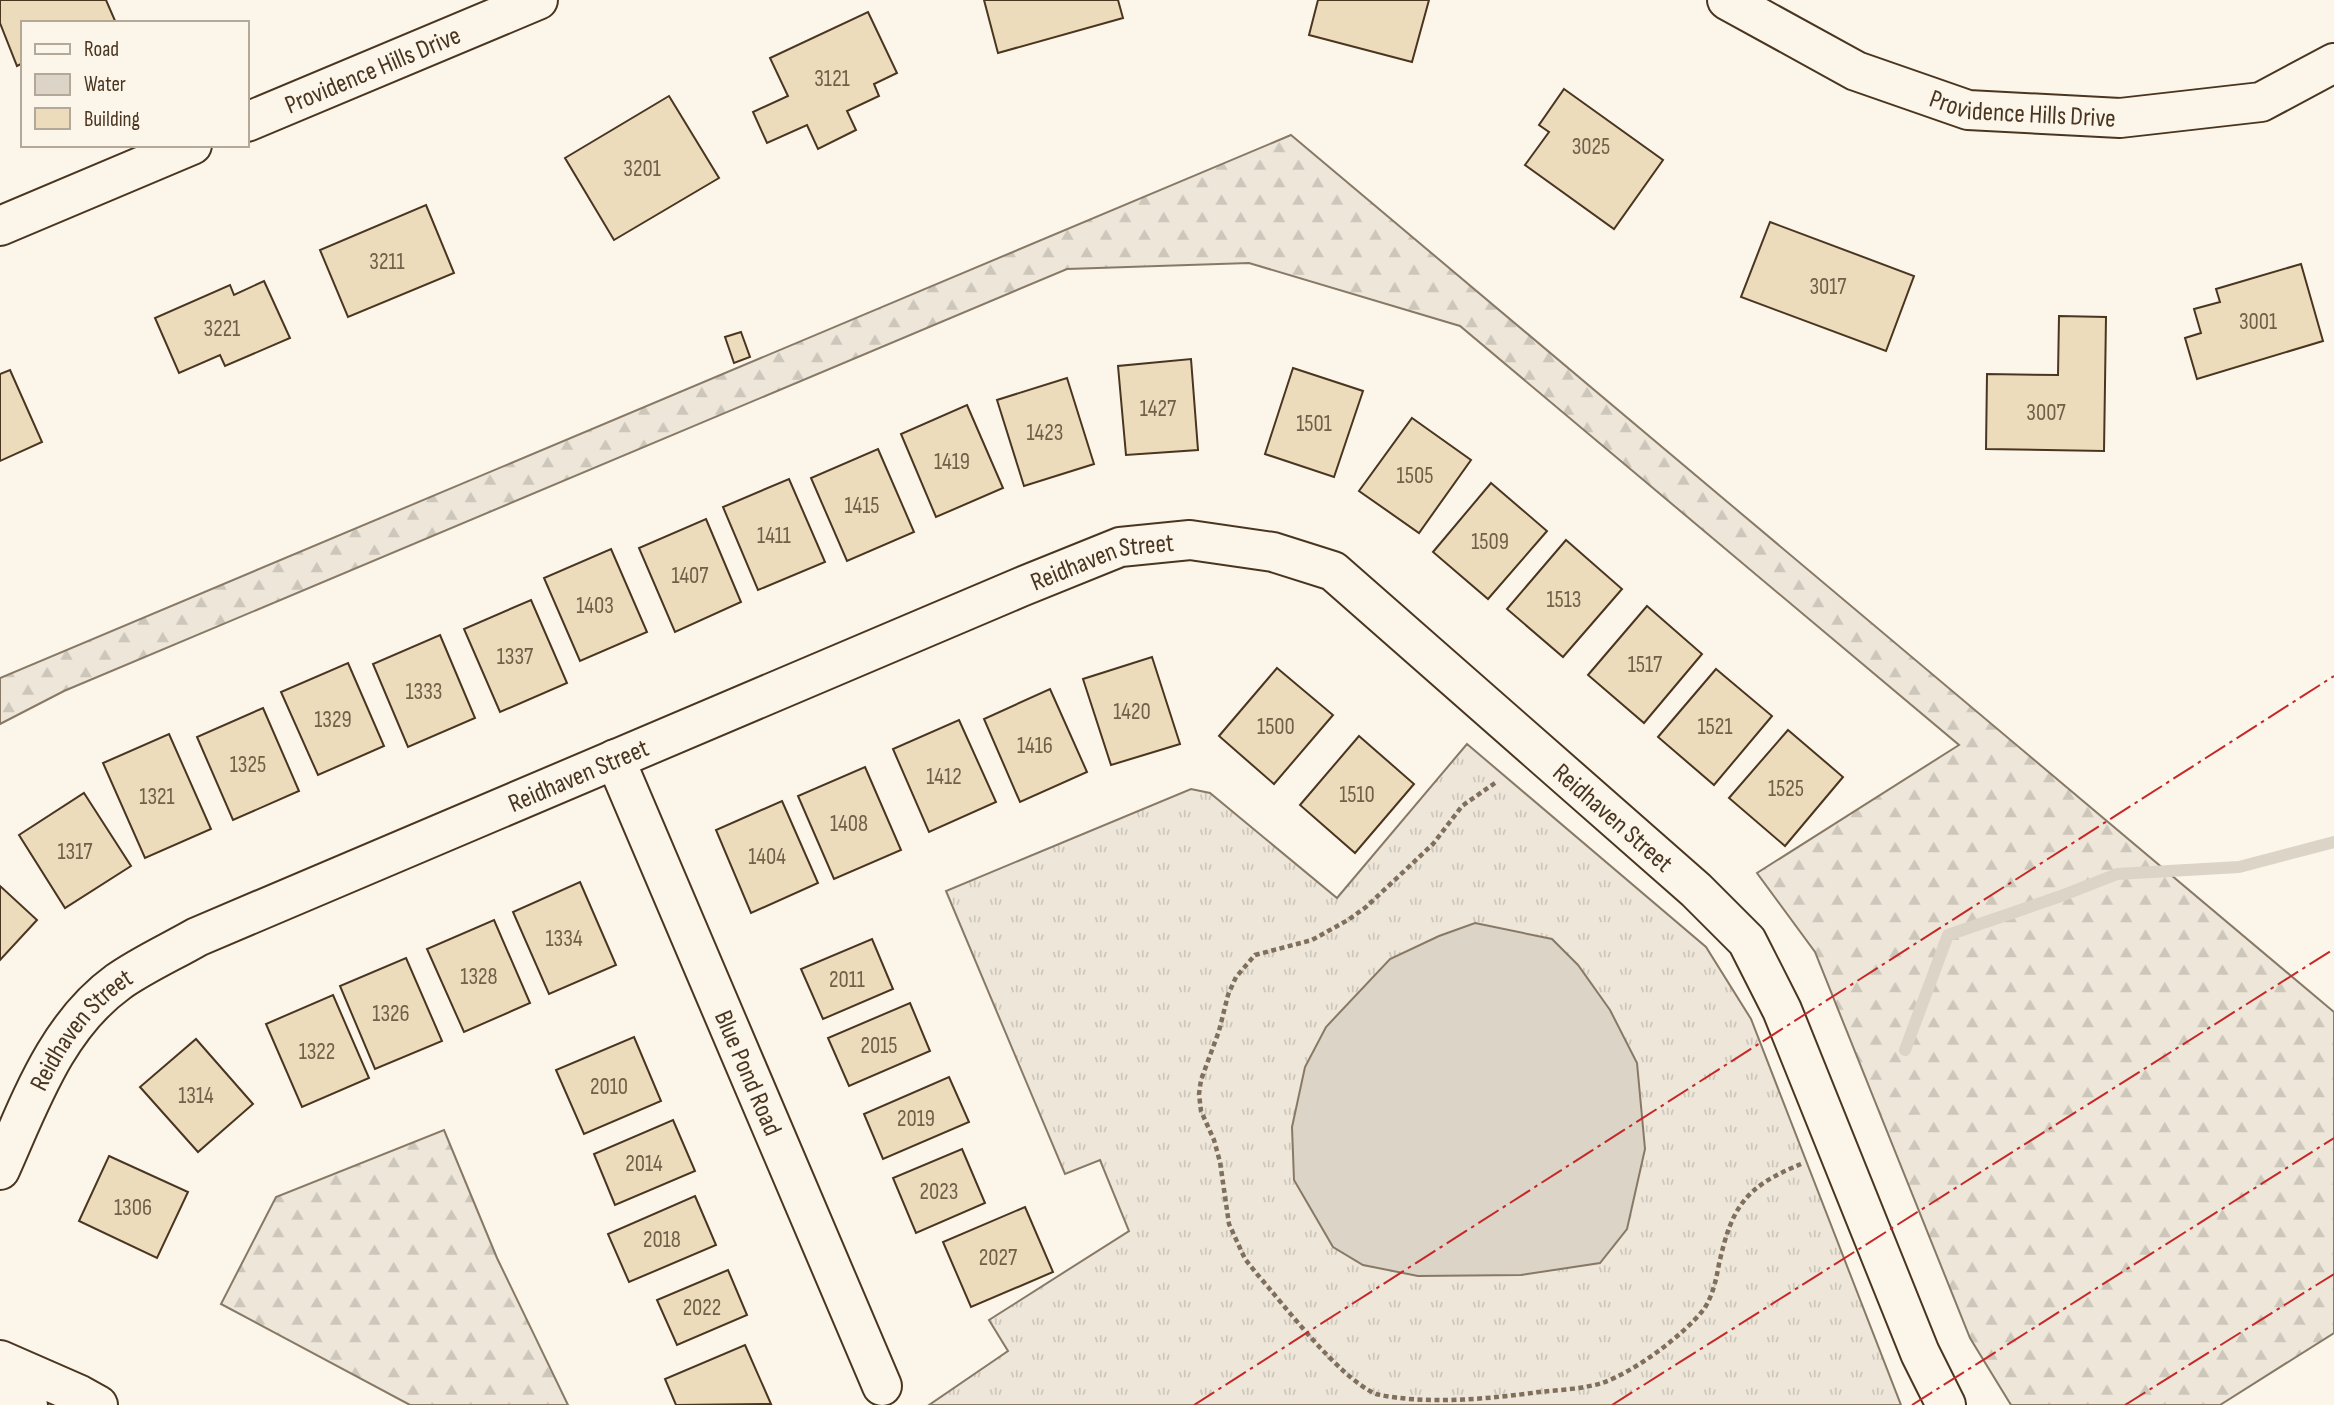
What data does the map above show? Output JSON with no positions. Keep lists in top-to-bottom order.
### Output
{
  "streets": {
    "street": ["Providence Hills Drive", "Reidhaven Street", "Blue Pond Road"]
  },
  "crossings": [
    ["Reidhaven Street", "Blue Pond Road"]
  ],
  "house_numbers": [
    "3121",
    "3025",
    "3201",
    "3211",
    "3017",
    "3001",
    "3221",
    "1427",
    "3007",
    "1501",
    "1423",
    "1419",
    "1505",
    "1415",
    "1411",
    "1509",
    "1407",
    "1513",
    "1403",
    "1337",
    "1517",
    "1333",
    "1420",
    "1329",
    "1500",
    "1521",
    "1416",
    "1325",
    "1412",
    "1525",
    "1510",
    "1321",
    "1408",
    "1317",
    "1404",
    "1334",
    "1328",
    "2011",
    "1326",
    "2015",
    "1322",
    "2010",
    "1314",
    "2019",
    "2014",
    "2023",
    "1306",
    "2018",
    "2027",
    "2022"
  ],
  "legend": ["Road", "Water", "Building"]
}
